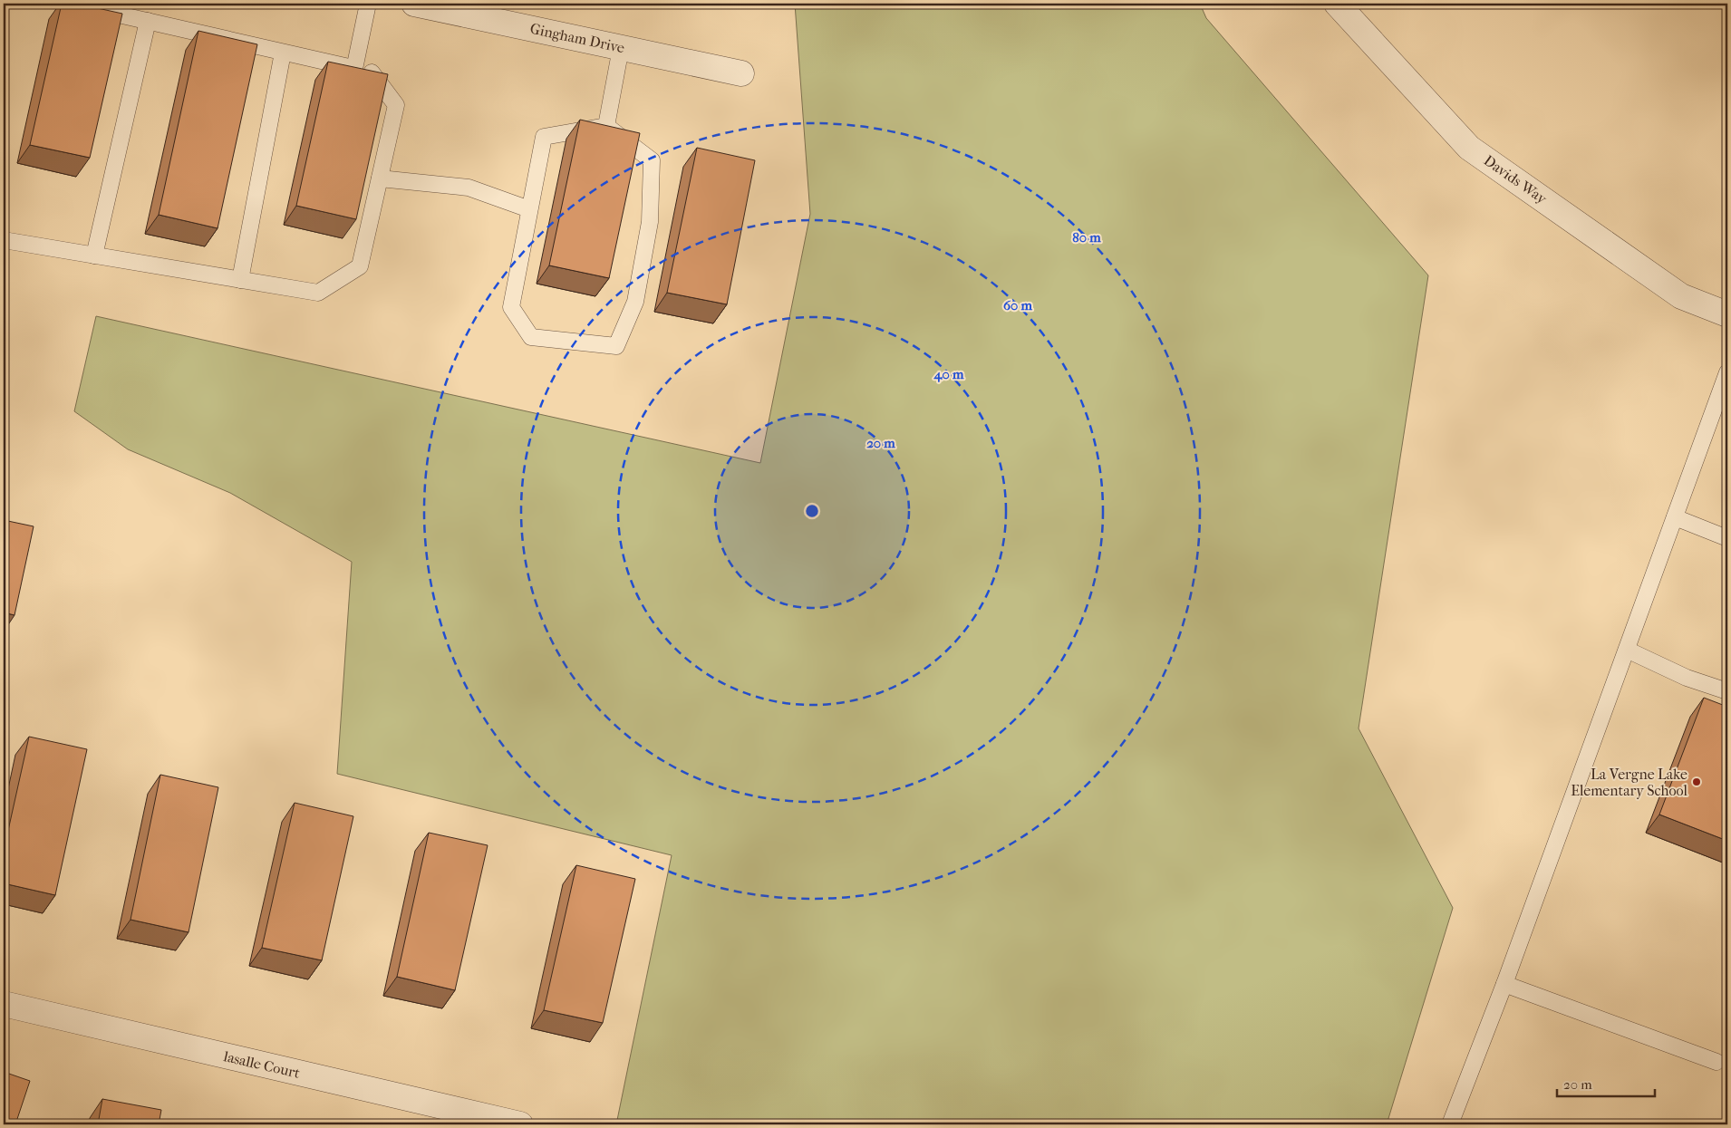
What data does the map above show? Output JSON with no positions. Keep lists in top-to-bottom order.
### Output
{
  "streets": {
    "street": ["Gingham Drive", "Davids Way", "lasalle Court"]
  },
  "places": ["La Vergne Lake Elementary School"],
  "scale_bar": "20 m",
  "rings": [
    "80 m",
    "60 m",
    "40 m",
    "20 m"
  ]
}
